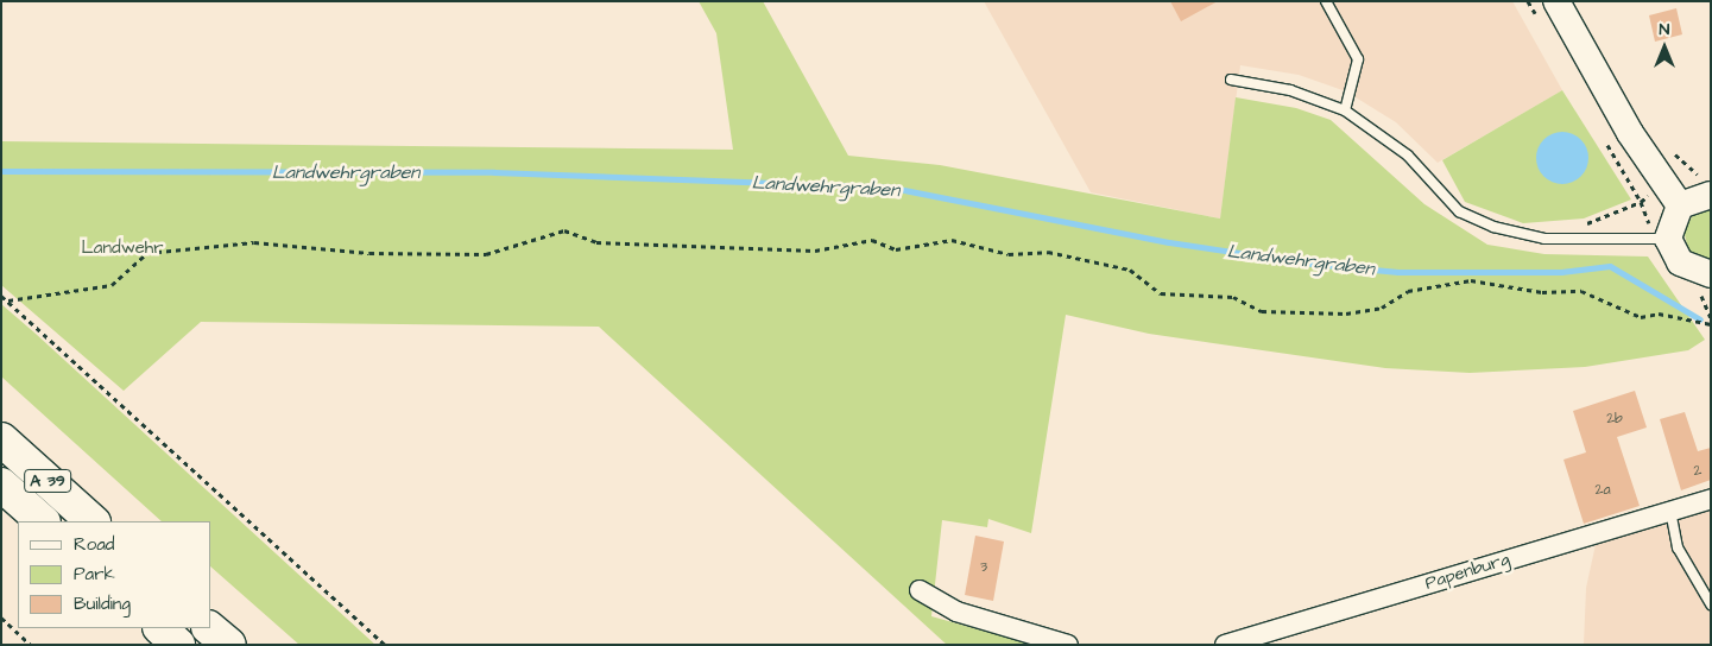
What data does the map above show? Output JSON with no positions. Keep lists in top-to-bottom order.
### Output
{
  "streets": {
    "highway": ["A 39"],
    "street": ["Papenburg"]
  },
  "water": ["Landwehrgraben"],
  "parks": ["Landwehr"],
  "house_numbers": [
    "2b",
    "2",
    "2a",
    "3"
  ],
  "legend": ["Road", "Park", "Building"],
  "north": "top"
}
